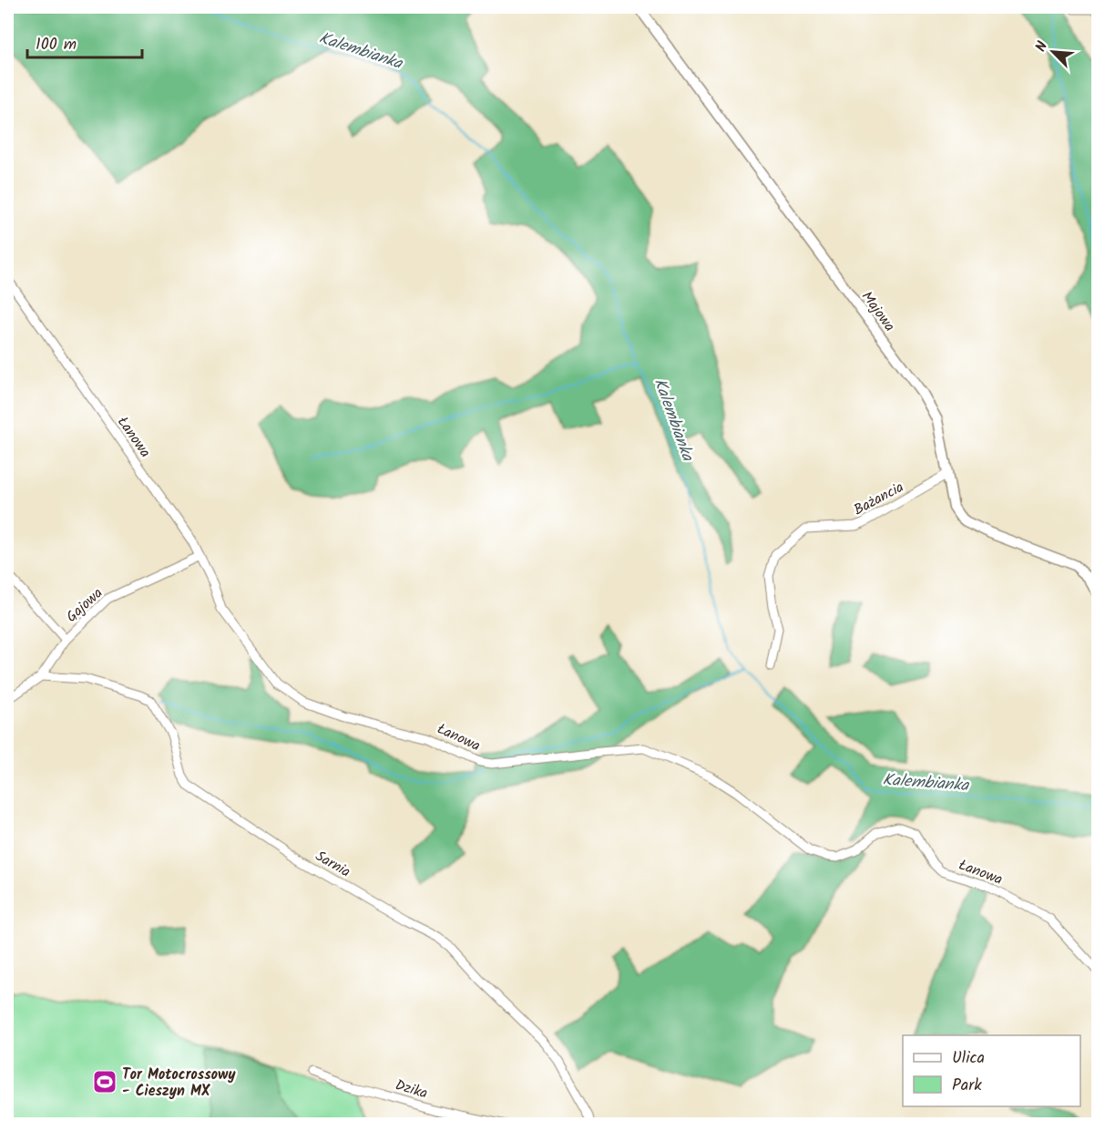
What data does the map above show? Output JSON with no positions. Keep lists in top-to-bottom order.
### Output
{
  "streets": {
    "street": [
      "Majowa",
      "Łanowa",
      "Bażancia",
      "Gajowa",
      "Sarnia",
      "Dzika"
    ]
  },
  "crossings": [
    ["Majowa", "Bażancia"],
    ["Łanowa", "Gajowa"],
    ["Gajowa", "Sarnia"]
  ],
  "water": ["Kalembianka"],
  "places": {
    "sports": ["Tor Motocrossowy - Cieszyn MX"]
  },
  "legend": ["Ulica", "Park"],
  "scale_bar": "100 m",
  "north": "top left"
}
